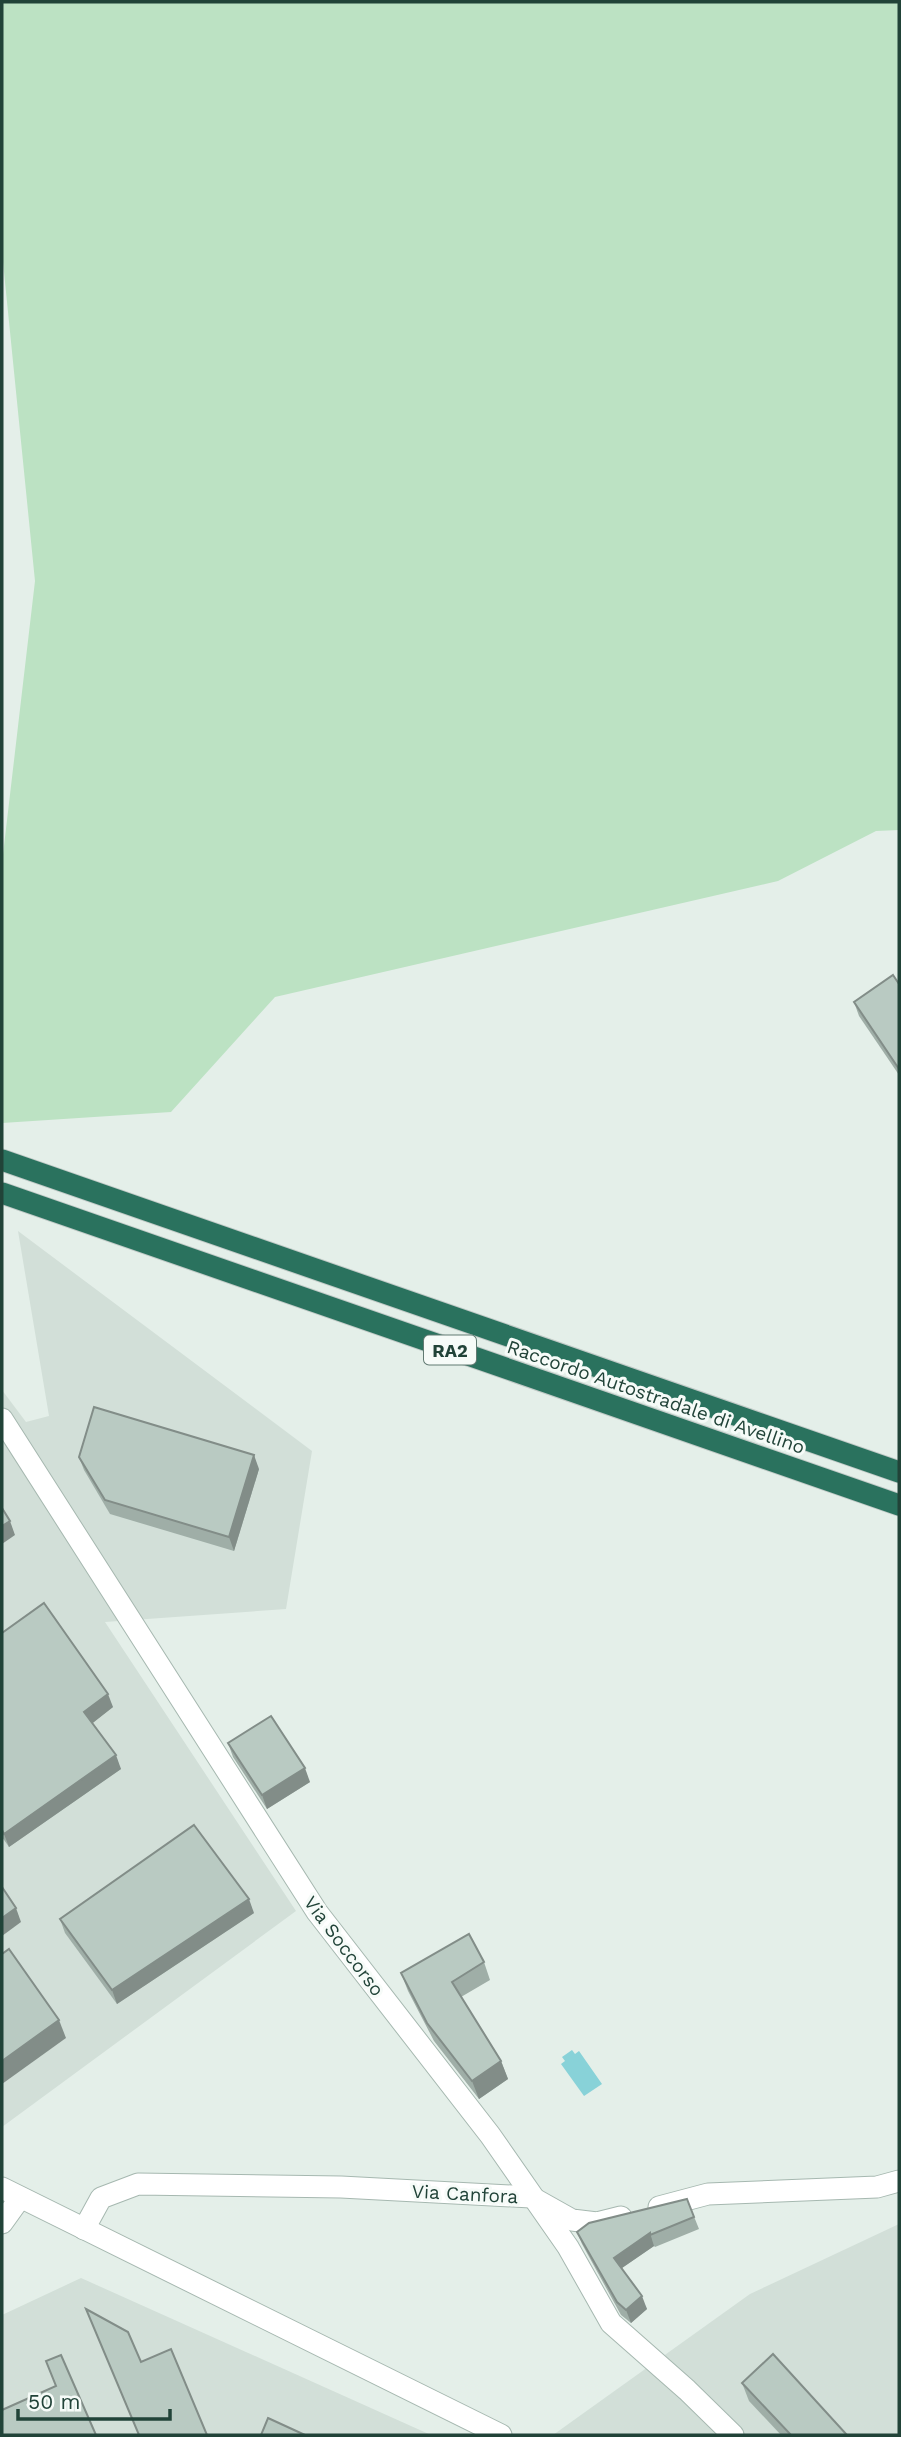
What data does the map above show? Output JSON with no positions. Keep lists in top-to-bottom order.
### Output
{
  "streets": {
    "highway": ["RA2", "Raccordo Autostradale di Avellino"],
    "street": ["Via Soccorso", "Via Canfora"]
  },
  "crossings": [
    ["Via Soccorso", "Via Canfora"]
  ],
  "scale_bar": "50 m"
}
